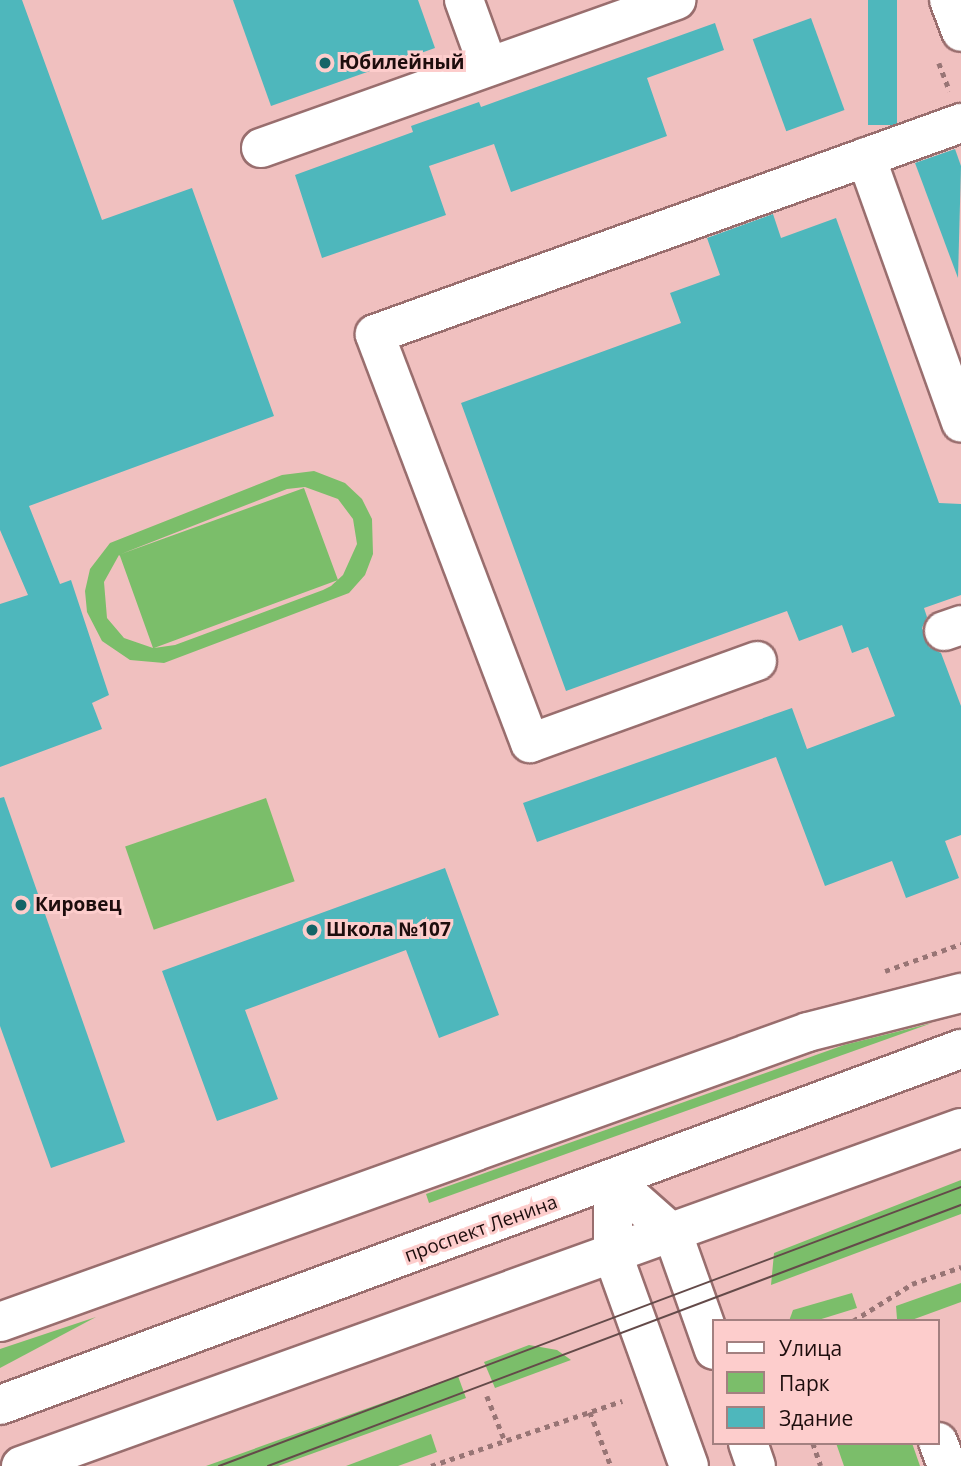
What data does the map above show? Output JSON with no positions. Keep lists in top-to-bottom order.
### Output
{
  "streets": {
    "main road": ["проспект Ленина"]
  },
  "places": ["Юбилейный", "Кировец", "Школа №107"],
  "legend": ["Улица", "Парк", "Здание"]
}
